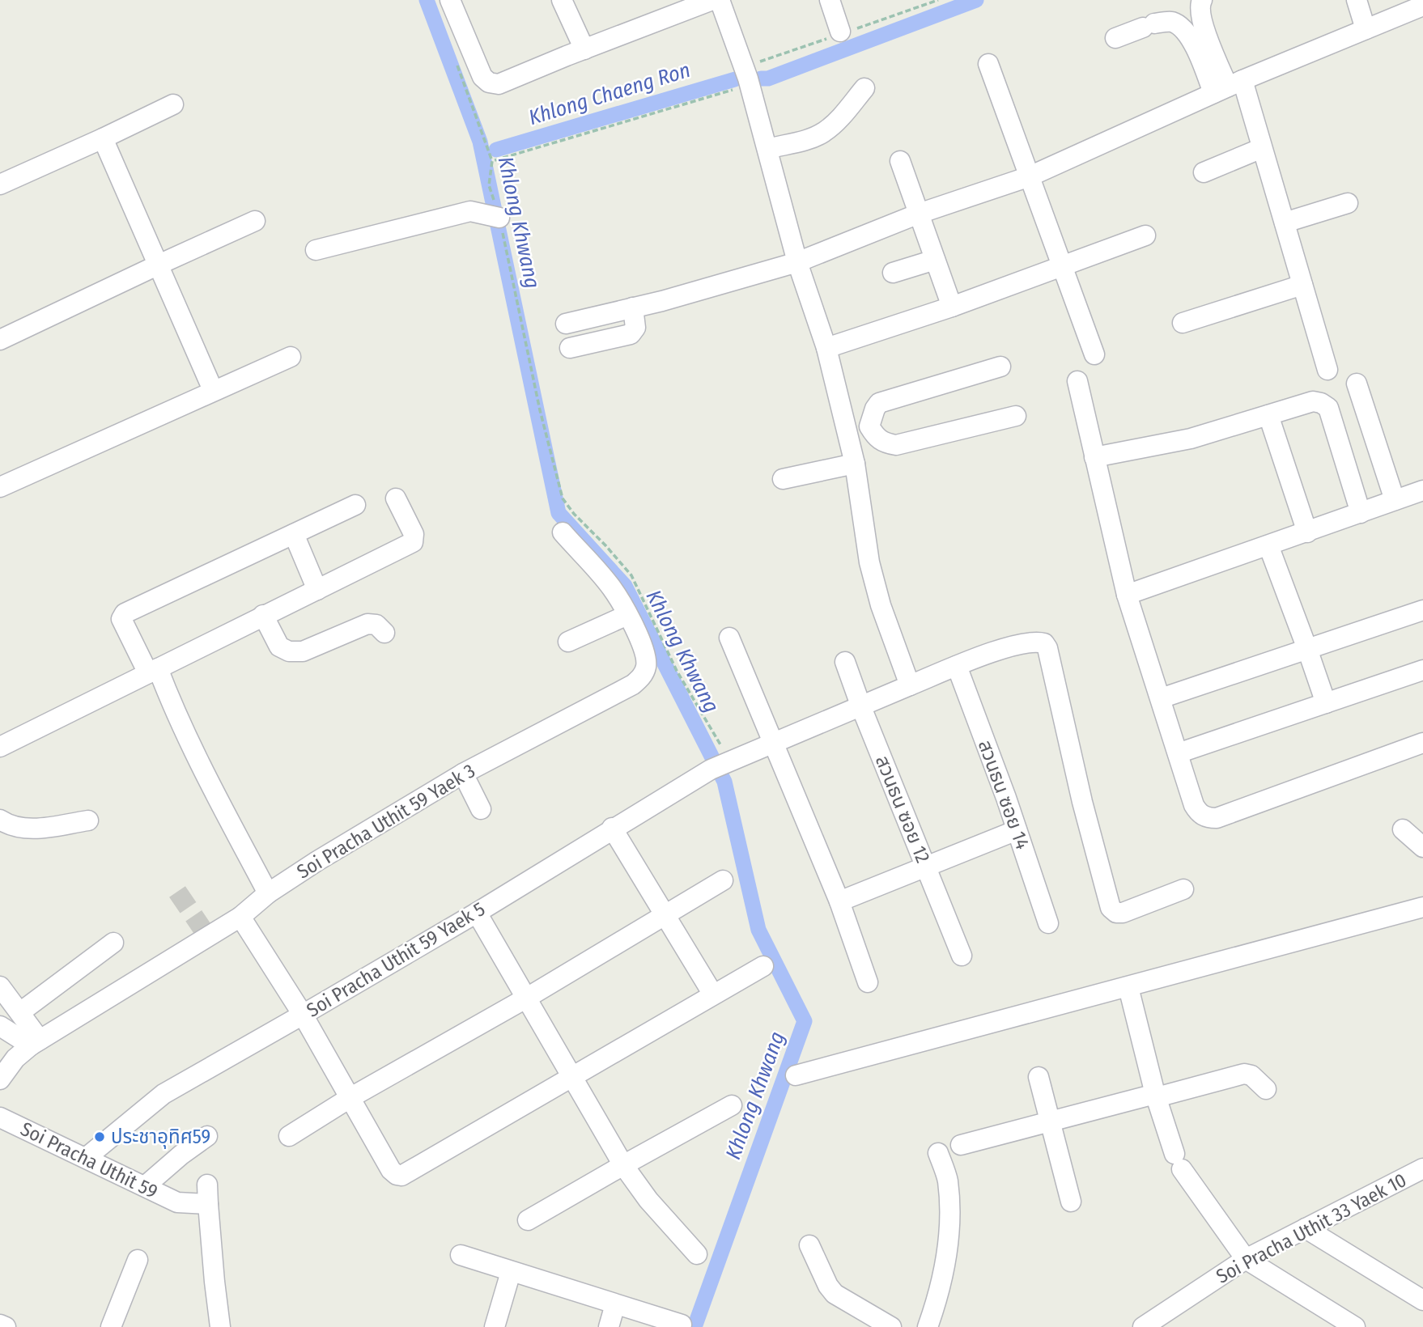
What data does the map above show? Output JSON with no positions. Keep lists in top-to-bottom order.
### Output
{
  "streets": {
    "street": [
      "สวนธน ซอย 14",
      "สวนธน ซอย 12",
      "Soi Pracha Uthit 59 Yaek 3",
      "Soi Pracha Uthit 59 Yaek 5",
      "Soi Pracha Uthit 59",
      "Soi Pracha Uthit 33 Yaek 10"
    ]
  },
  "crossings": [
    ["สวนธน ซอย 14", "Soi Pracha Uthit 59 Yaek 5"],
    ["สวนธน ซอย 12", "Soi Pracha Uthit 59 Yaek 5"],
    ["Soi Pracha Uthit 59 Yaek 5", "Soi Pracha Uthit 59"]
  ],
  "water": ["Khlong Chaeng Ron", "Khlong Khwang"],
  "places": ["ประชาอุทิศ59"]
}
